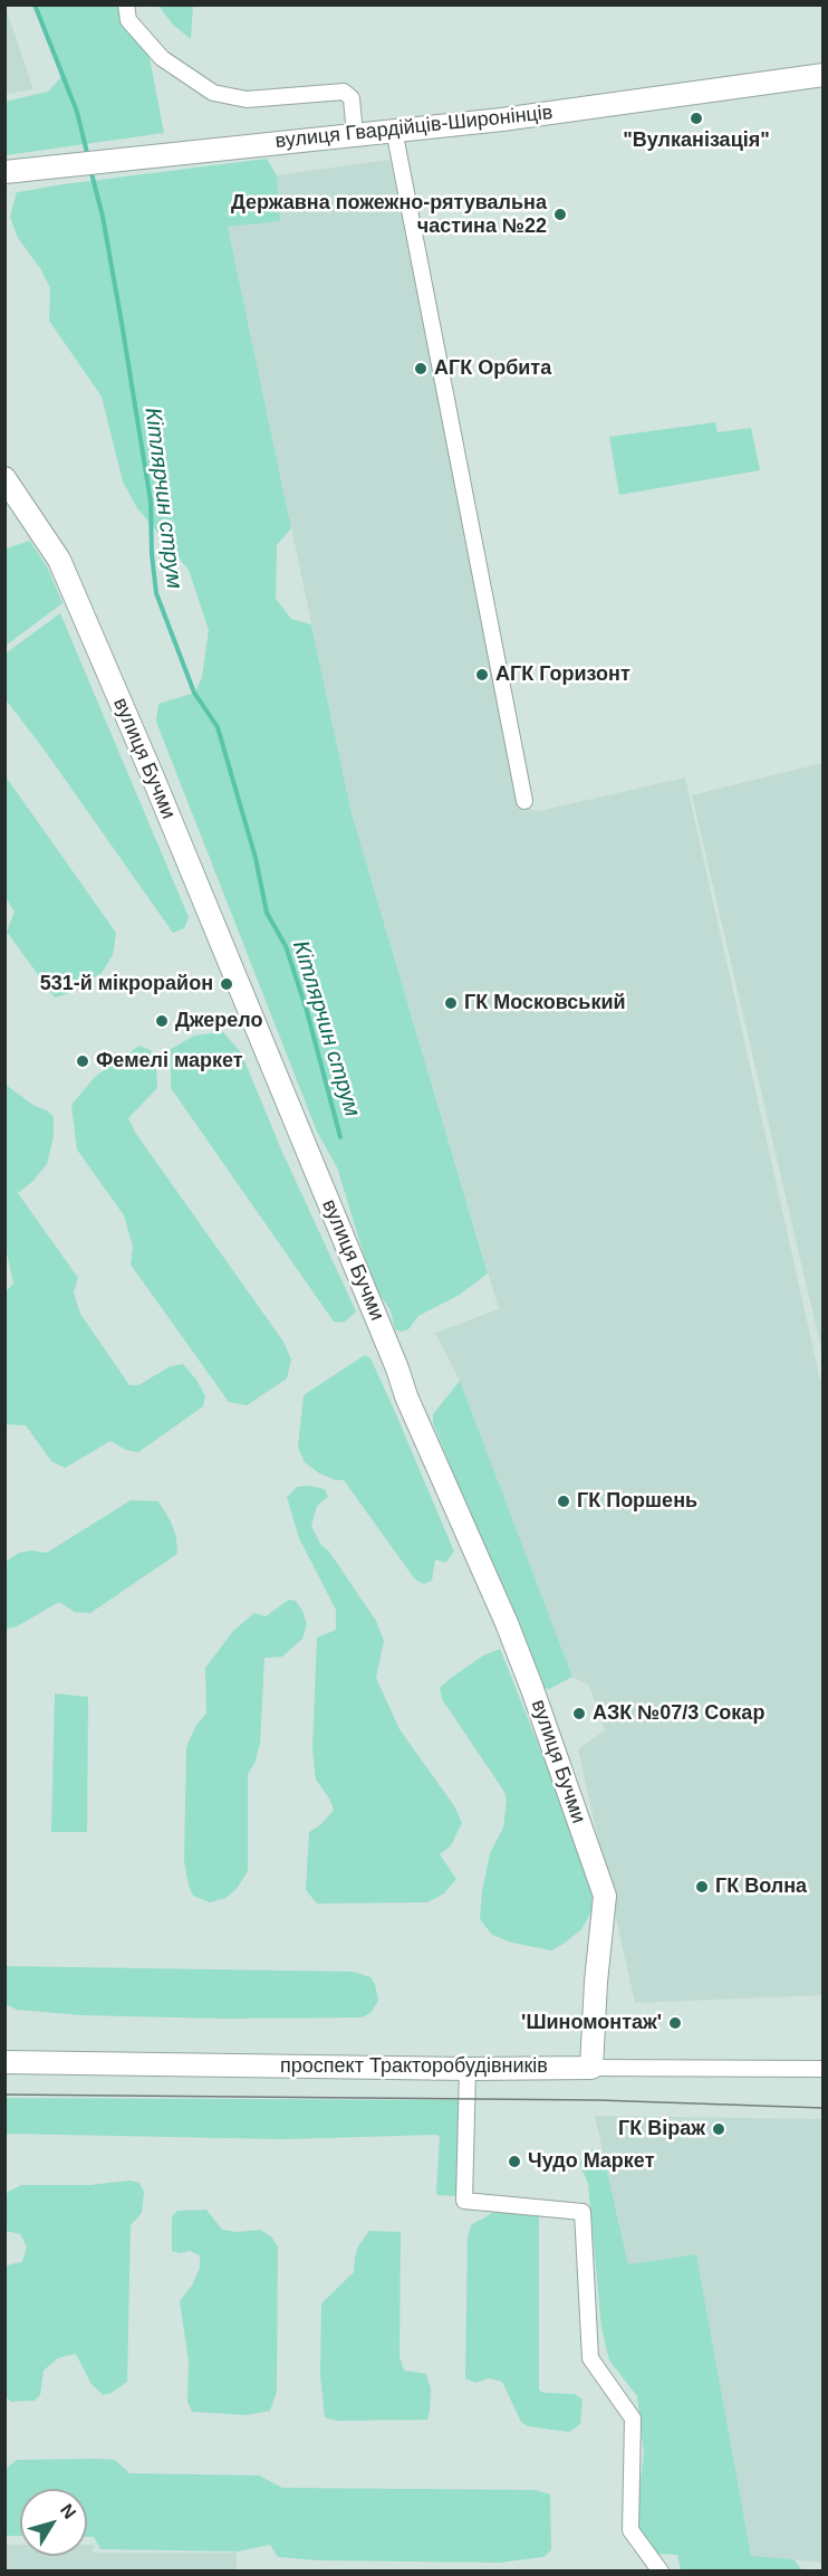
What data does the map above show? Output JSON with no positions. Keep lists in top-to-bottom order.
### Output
{
  "streets": {
    "street": ["вулиця Гвардійців-Широнінців", "вулиця Бучми", "проспект Тракторобудівників"]
  },
  "crossings": [
    ["вулиця Бучми", "проспект Тракторобудівників"]
  ],
  "water": ["Кітлярчин струм"],
  "places": [
    "\"Вулканізація\"",
    "Державна пожежно-рятувальна частина №22",
    "АГК Орбита",
    "АГК Горизонт",
    "531-й мікрорайон",
    "ГК Московський",
    "Джерело",
    "Фемелі маркет",
    "ГК Поршень",
    "АЗК №07/3 Сокар",
    "ГК Волна",
    "'Шиномонтаж'",
    "ГК Віраж",
    "Чудо Маркет"
  ],
  "north": "top right"
}
